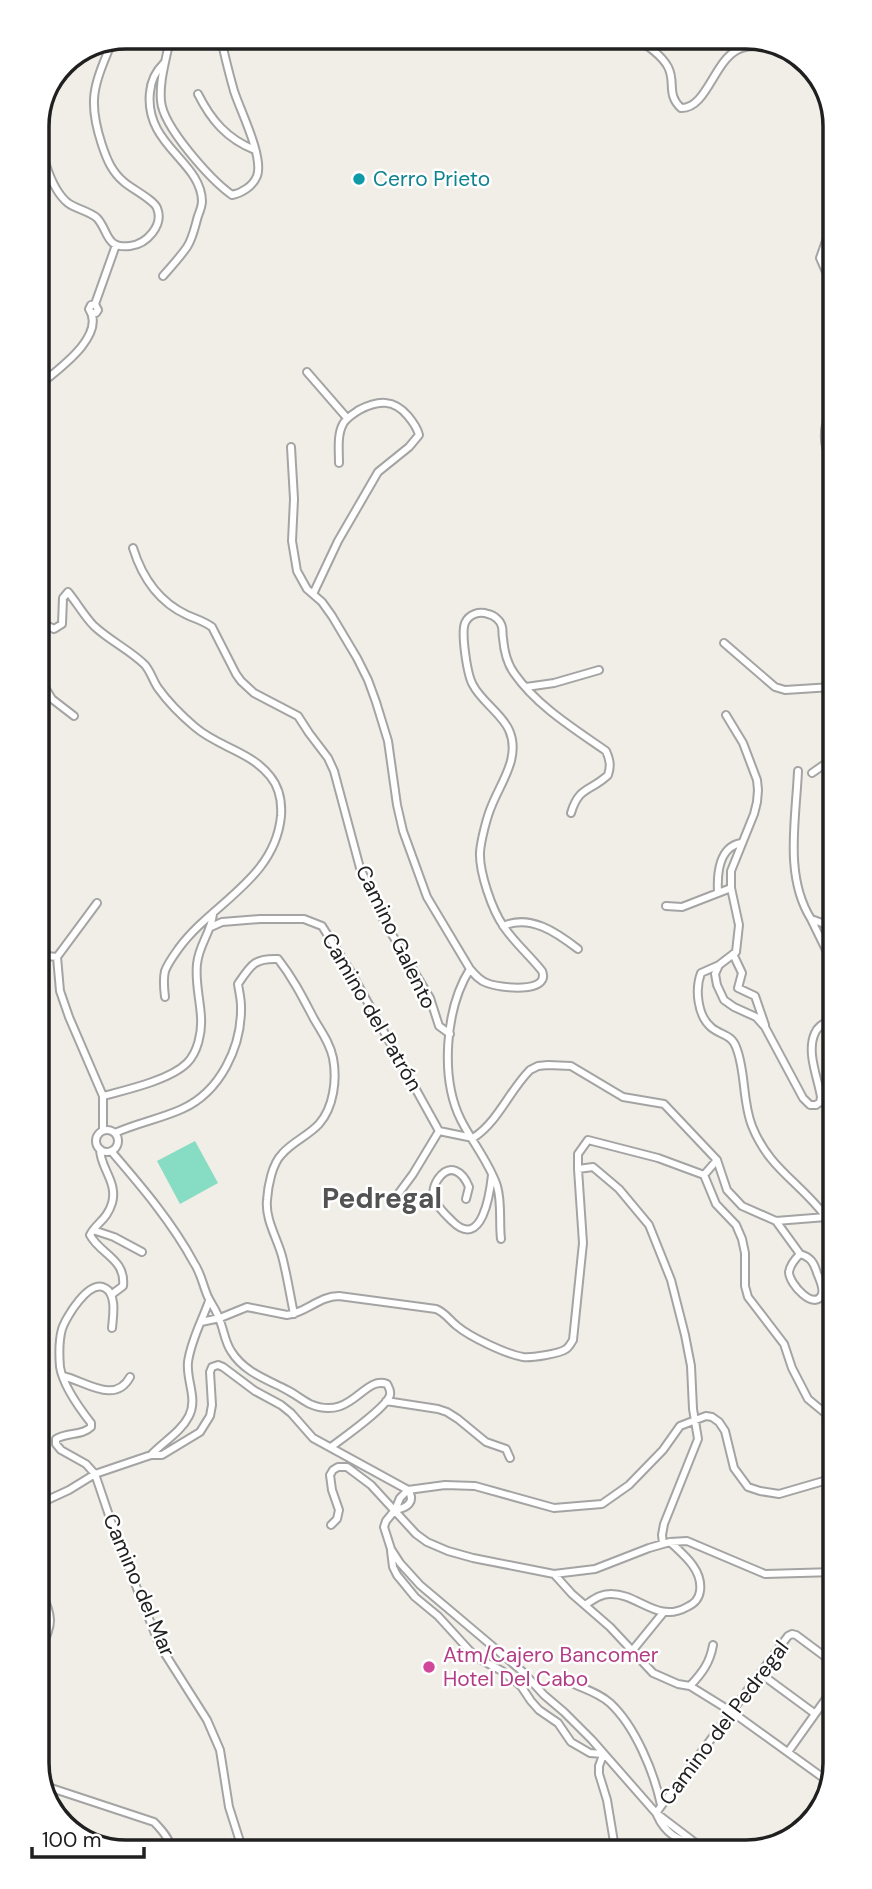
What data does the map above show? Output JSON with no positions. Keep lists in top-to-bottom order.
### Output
{
  "streets": {
    "street": [
      "Camino Galento",
      "Camino del Patrón",
      "Camino del Mar",
      "Camino del Pedregal"
    ]
  },
  "districts": ["Pedregal"],
  "places": ["Cerro Prieto", "Atm/Cajero Bancomer Hotel Del Cabo"],
  "scale_bar": "100 m"
}
